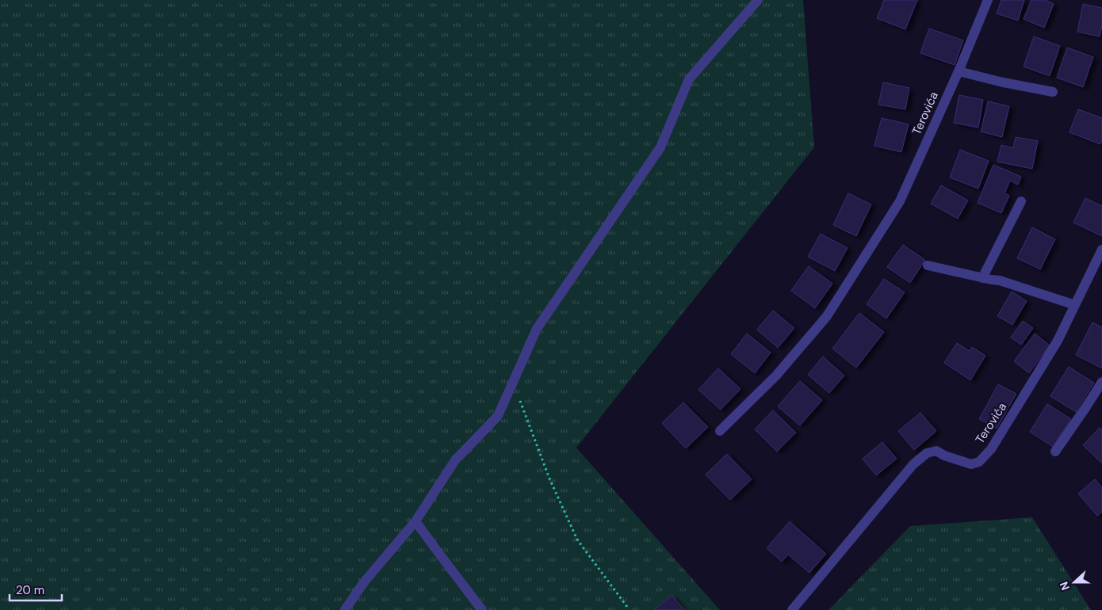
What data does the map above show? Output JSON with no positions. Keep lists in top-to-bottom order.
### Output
{
  "streets": {
    "street": ["Terovića"]
  },
  "scale_bar": "20 m",
  "north": "left"
}
